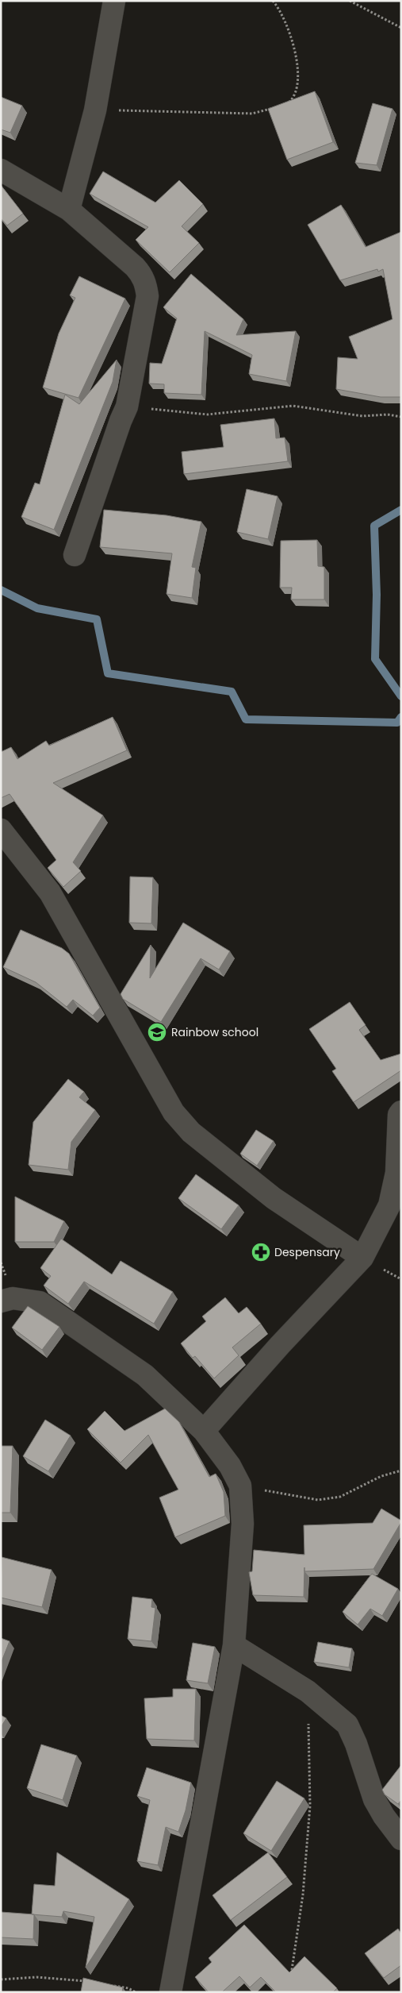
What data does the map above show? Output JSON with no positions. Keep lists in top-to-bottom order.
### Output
{
  "places": {
    "school or university": ["Rainbow school"],
    "pharmacy": ["Despensary"]
  }
}
